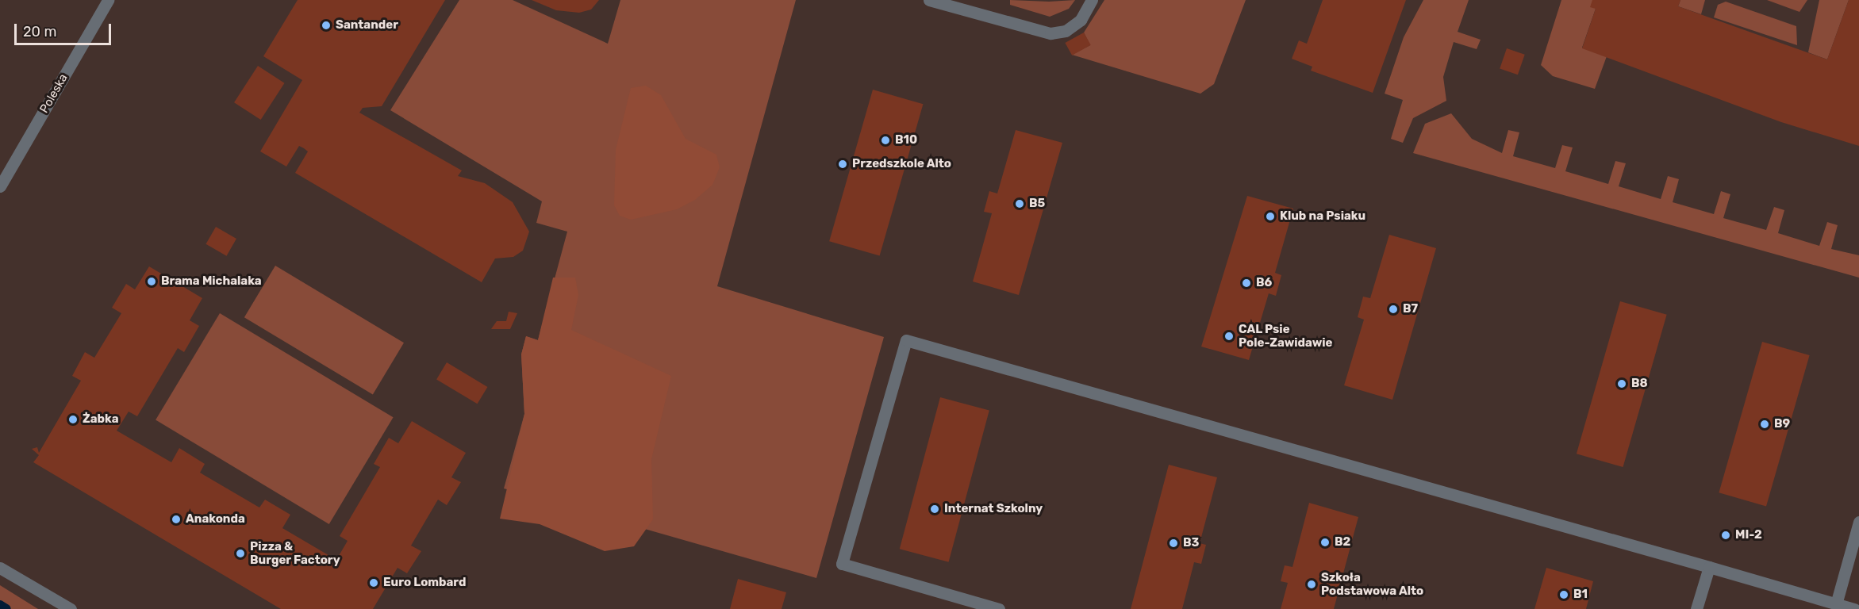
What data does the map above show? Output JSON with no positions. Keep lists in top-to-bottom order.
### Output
{
  "streets": {
    "street": ["Poleska"]
  },
  "places": [
    "Santander",
    "B10",
    "Przedszkole Alto",
    "B5",
    "Klub na Psiaku",
    "Brama Michalaka",
    "B6",
    "B7",
    "CAL Psie Pole-Zawidawie",
    "B8",
    "Żabka",
    "B9",
    "Internat Szkolny",
    "Anakonda",
    "MI-2",
    "B2",
    "B3",
    "Pizza & Burger Factory",
    "Euro Lombard",
    "Szkoła Podstawowa Alto",
    "B1"
  ],
  "scale_bar": "20 m"
}
